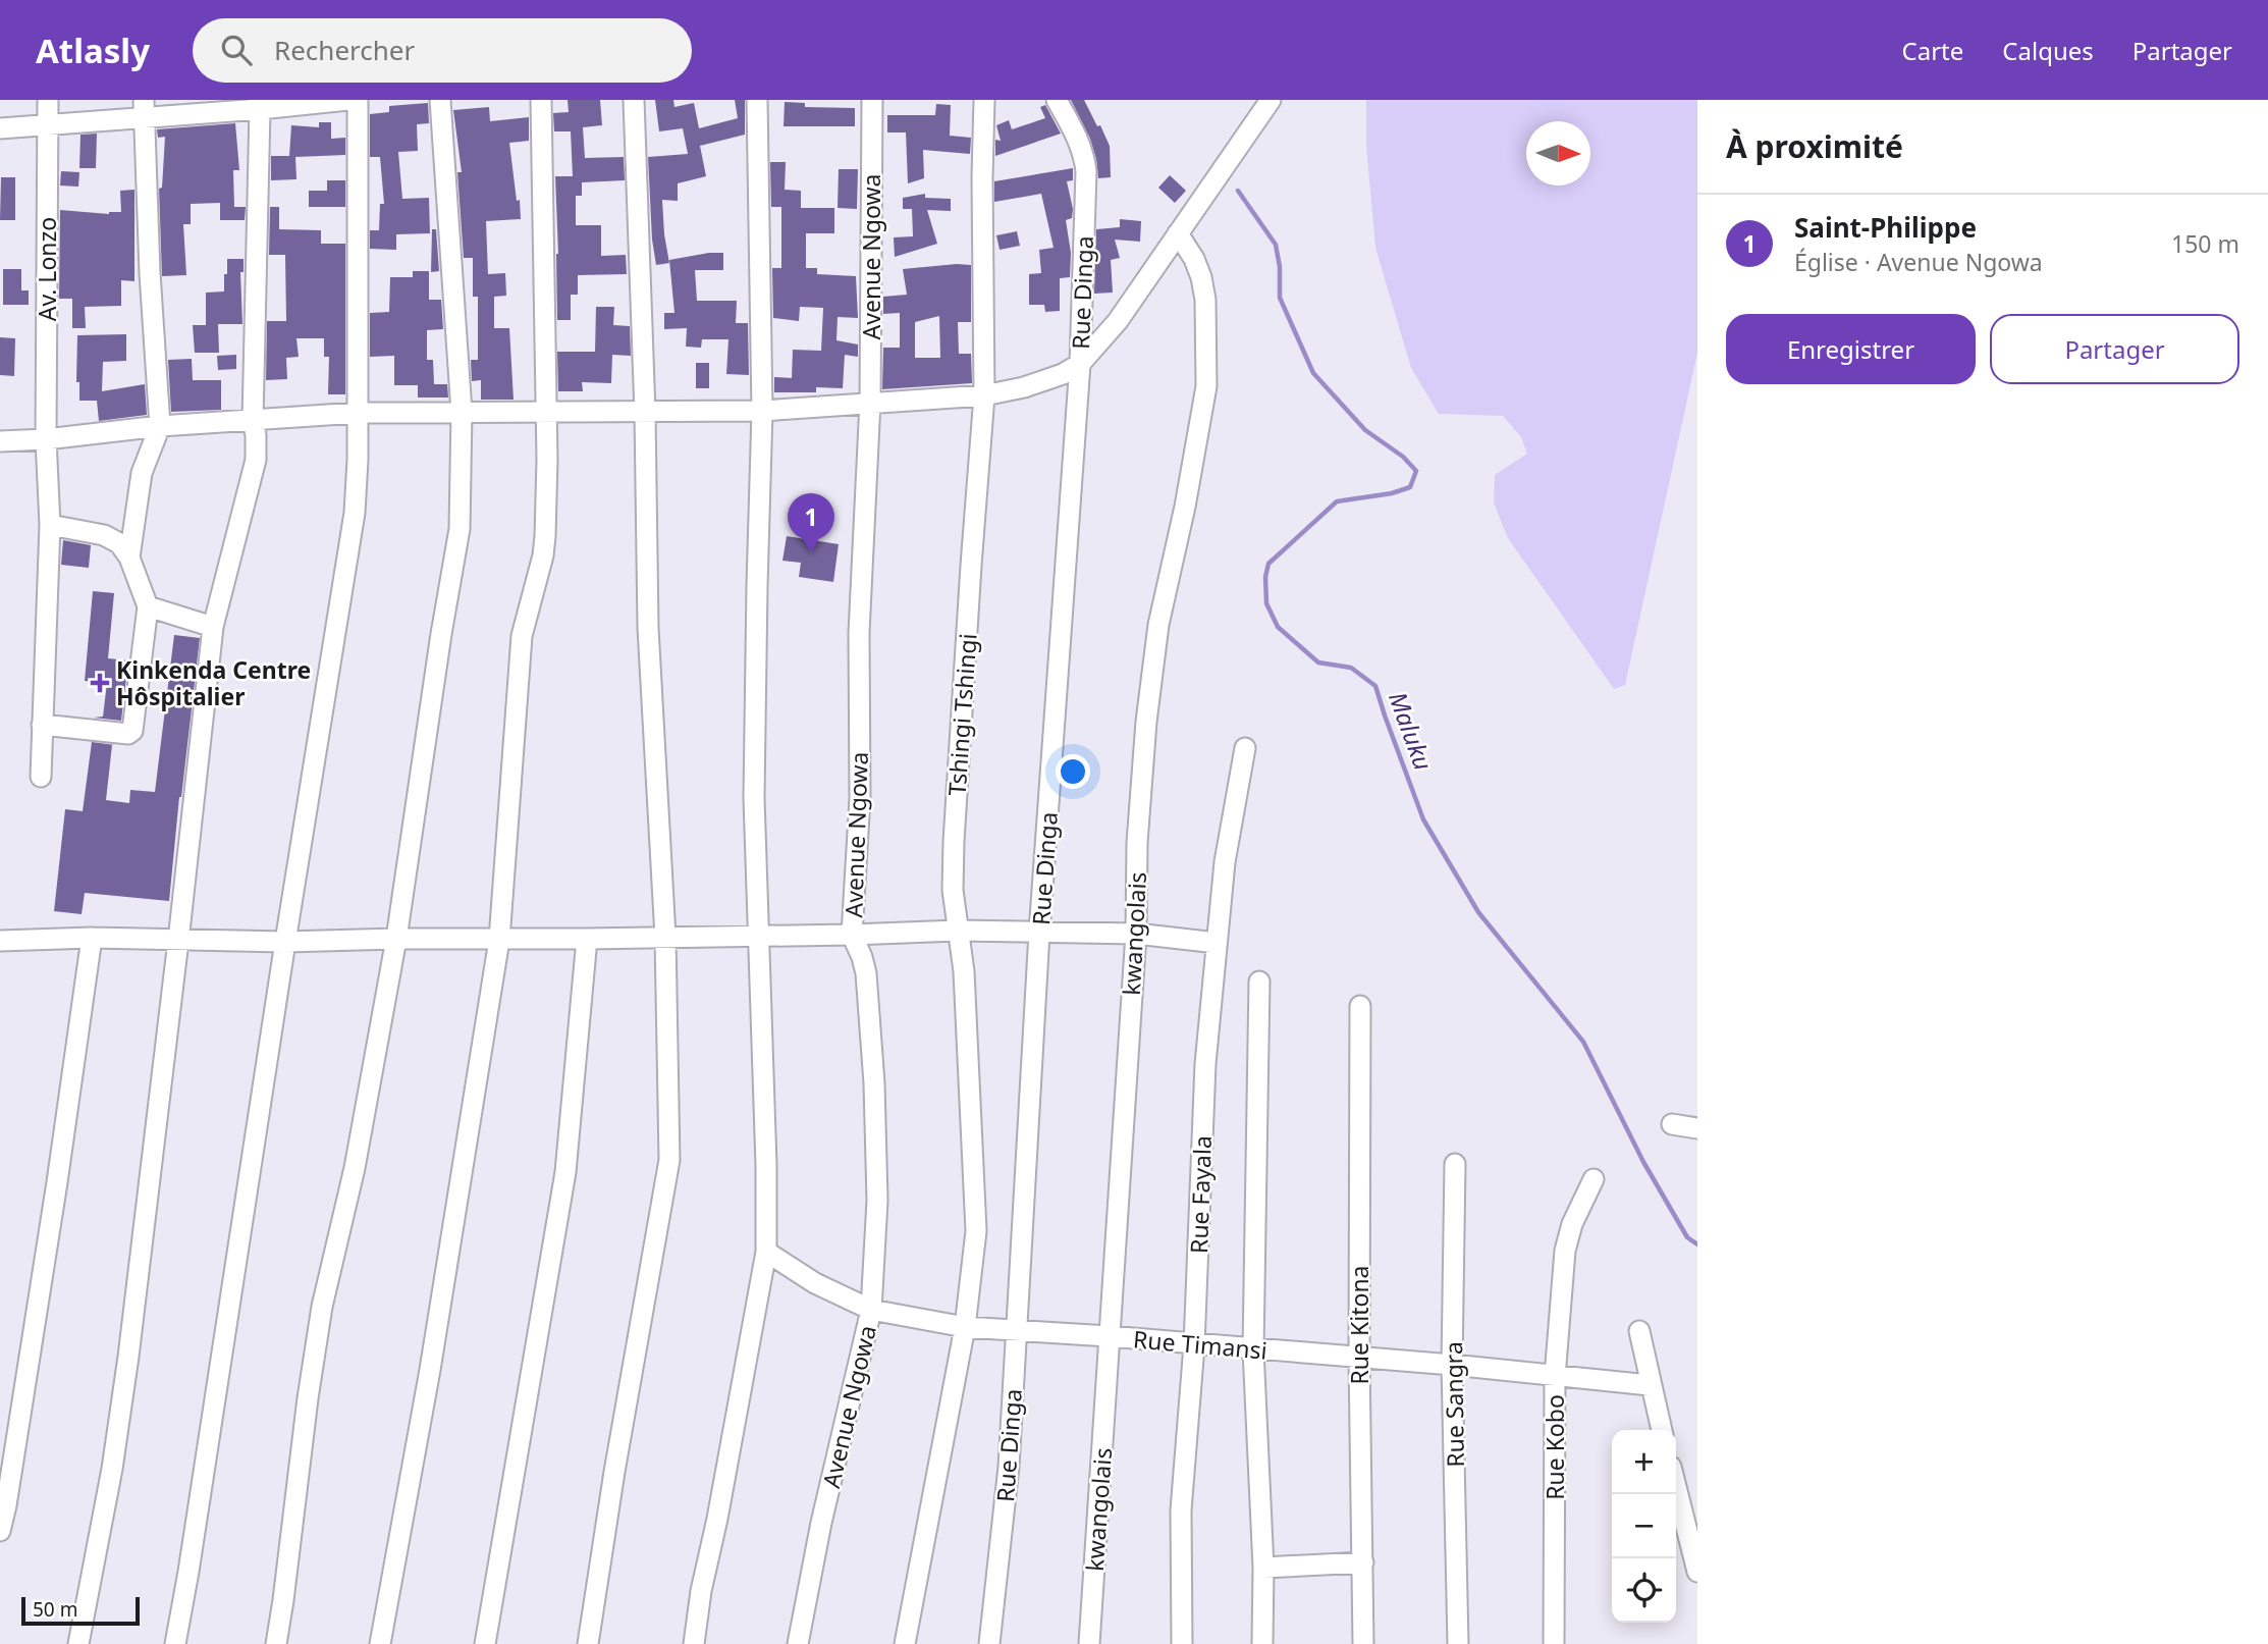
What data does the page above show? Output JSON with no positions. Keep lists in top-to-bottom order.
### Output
{
  "streets": {
    "street": [
      "Avenue Ngowa",
      "Av. Lonzo",
      "Rue Dinga",
      "Tshingi Tshingi",
      "kwangolais",
      "Rue Fayala",
      "Rue Kitona",
      "Rue Timansi",
      "Rue Sangra",
      "Rue Kobo"
    ]
  },
  "crossings": [
    ["Avenue Ngowa", "Rue Timansi"],
    ["Rue Dinga", "Rue Timansi"],
    ["Tshingi Tshingi", "Rue Timansi"],
    ["kwangolais", "Rue Timansi"],
    ["Rue Fayala", "Rue Timansi"],
    ["Rue Kitona", "Rue Timansi"],
    ["Rue Timansi", "Rue Sangra"],
    ["Rue Timansi", "Rue Kobo"]
  ],
  "water": ["Maluku"],
  "places": {
    "health": ["Kinkenda Centre Hôspitalier"]
  },
  "scale_bar": "50 m",
  "north": "right",
  "page": {
    "header": "Atlasly",
    "search": "Rechercher",
    "nav": ["Carte", "Calques", "Partager"],
    "heading": "À proximité",
    "list": [
      {
        "mark": "1",
        "name": "Saint-Philippe",
        "note": "Église · Avenue Ngowa",
        "value": "150 m"
      }
    ],
    "buttons": ["Enregistrer", "Partager"],
    "pins": "1",
    "map_buttons": ["+", "−"],
    "scale": "50 m"
  }
}
